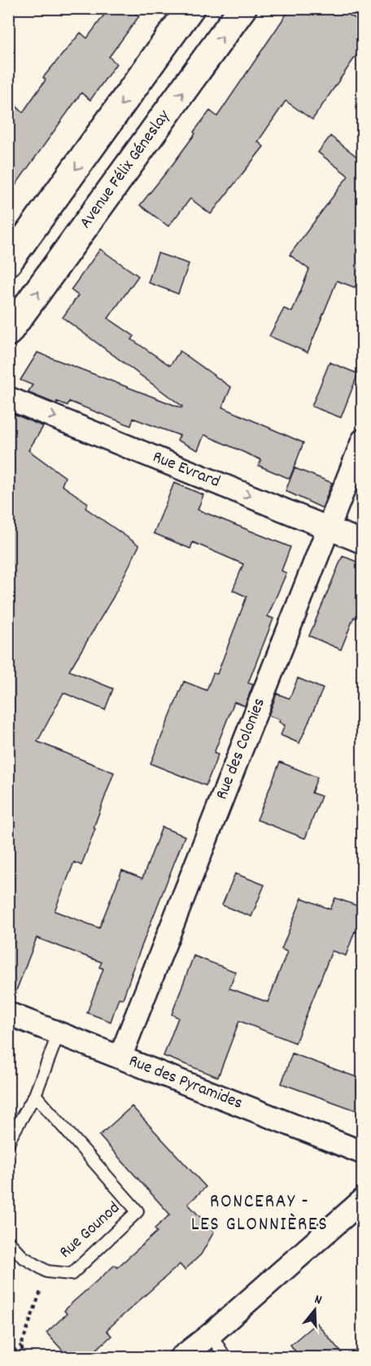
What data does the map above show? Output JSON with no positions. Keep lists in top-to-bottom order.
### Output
{
  "streets": {
    "main road": ["Avenue Félix Géneslay"],
    "street": ["Rue Evrard", "Rue des Colonies", "Rue des Pyramides"],
    "lane": ["Rue Gounod"]
  },
  "crossings": [
    ["Rue Evrard", "Rue des Colonies"],
    ["Rue des Colonies", "Rue des Pyramides"]
  ],
  "one_way": ["Rue Evrard"],
  "districts": ["RONCERAY - LES GLONNIÈRES"],
  "north": "top"
}
